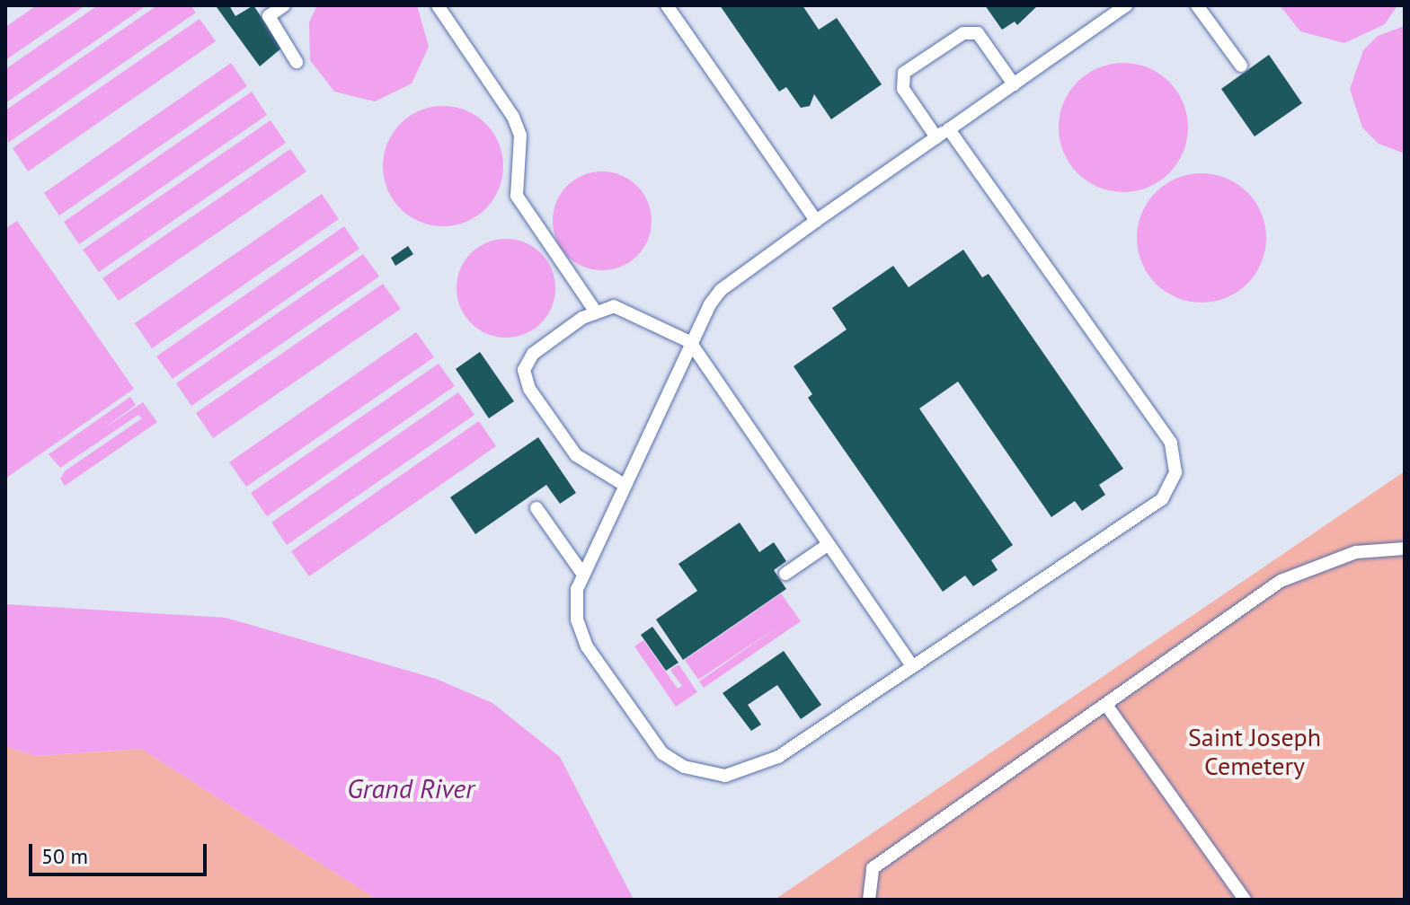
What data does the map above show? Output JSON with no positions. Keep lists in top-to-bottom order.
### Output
{
  "water": ["Grand River"],
  "parks": ["Saint Joseph Cemetery"],
  "scale_bar": "50 m"
}
